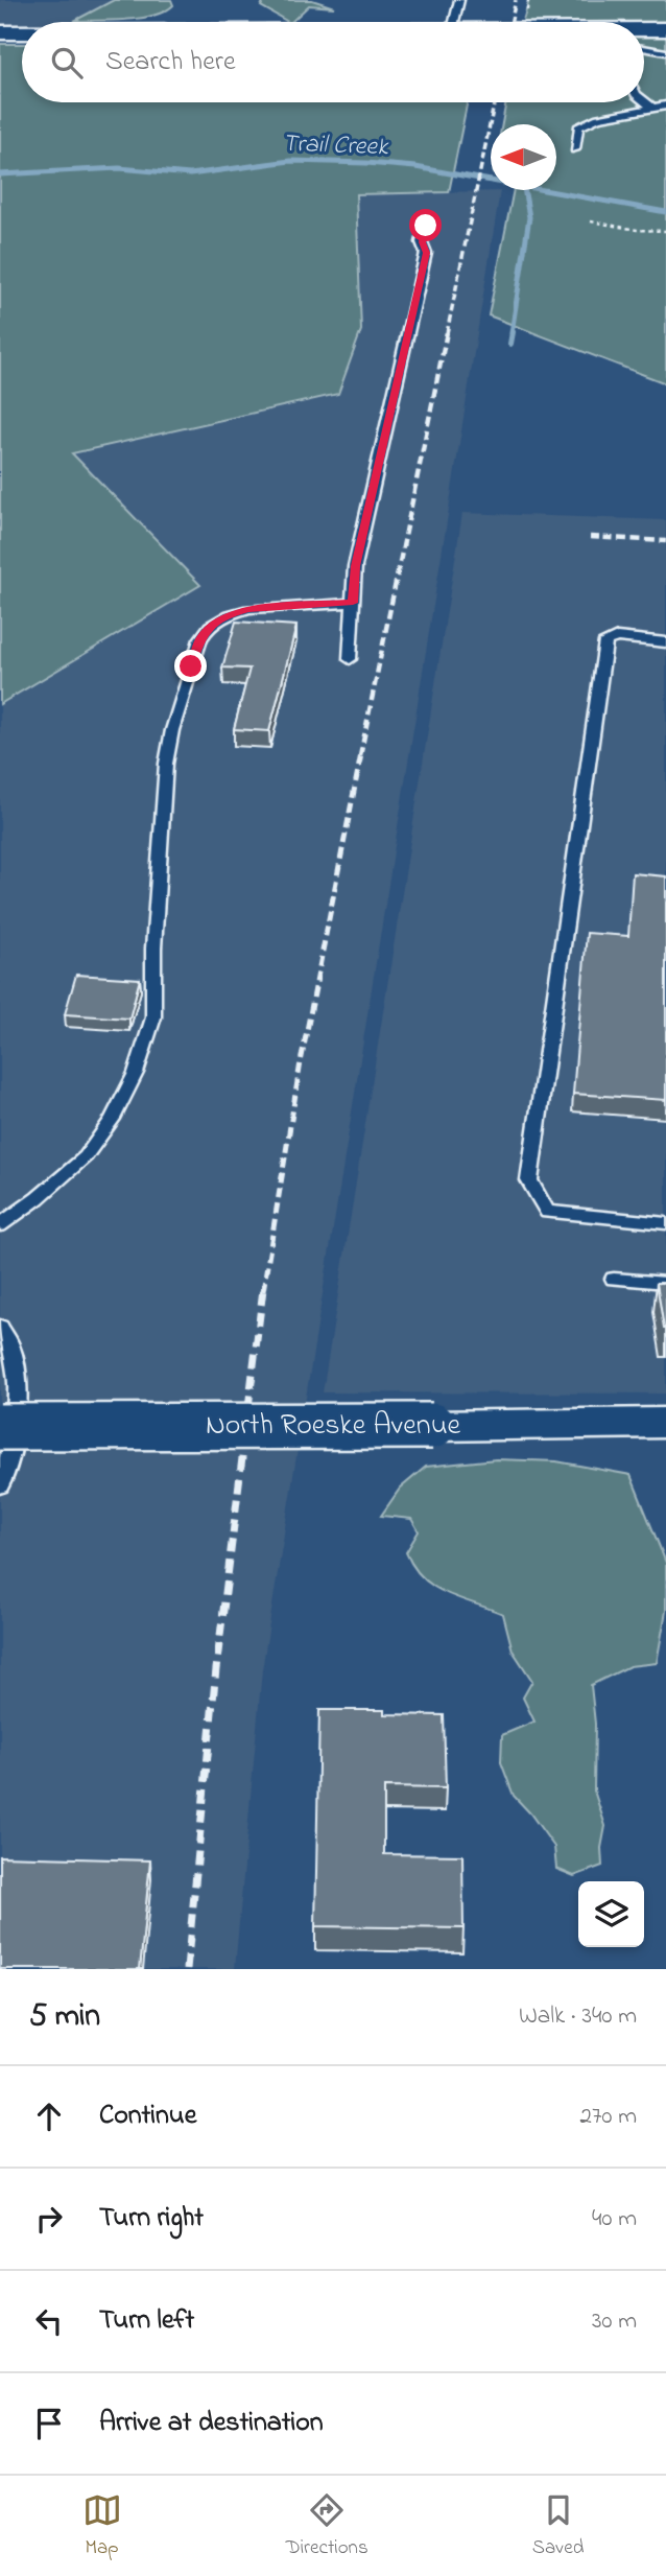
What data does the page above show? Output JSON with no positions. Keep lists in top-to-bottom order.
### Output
{
  "streets": {
    "street": ["North Roeske Avenue"]
  },
  "water": ["Trail Creek"],
  "north": "left",
  "page": {
    "search": "Search here",
    "heading": ["5 min", "Walk · 340 m"],
    "list": [
      ["Continue", "270 m"],
      ["Turn right", "40 m"],
      ["Turn left", "30 m"],
      "Arrive at destination"
    ],
    "nav": ["Map", "Directions", "Saved"]
  }
}
